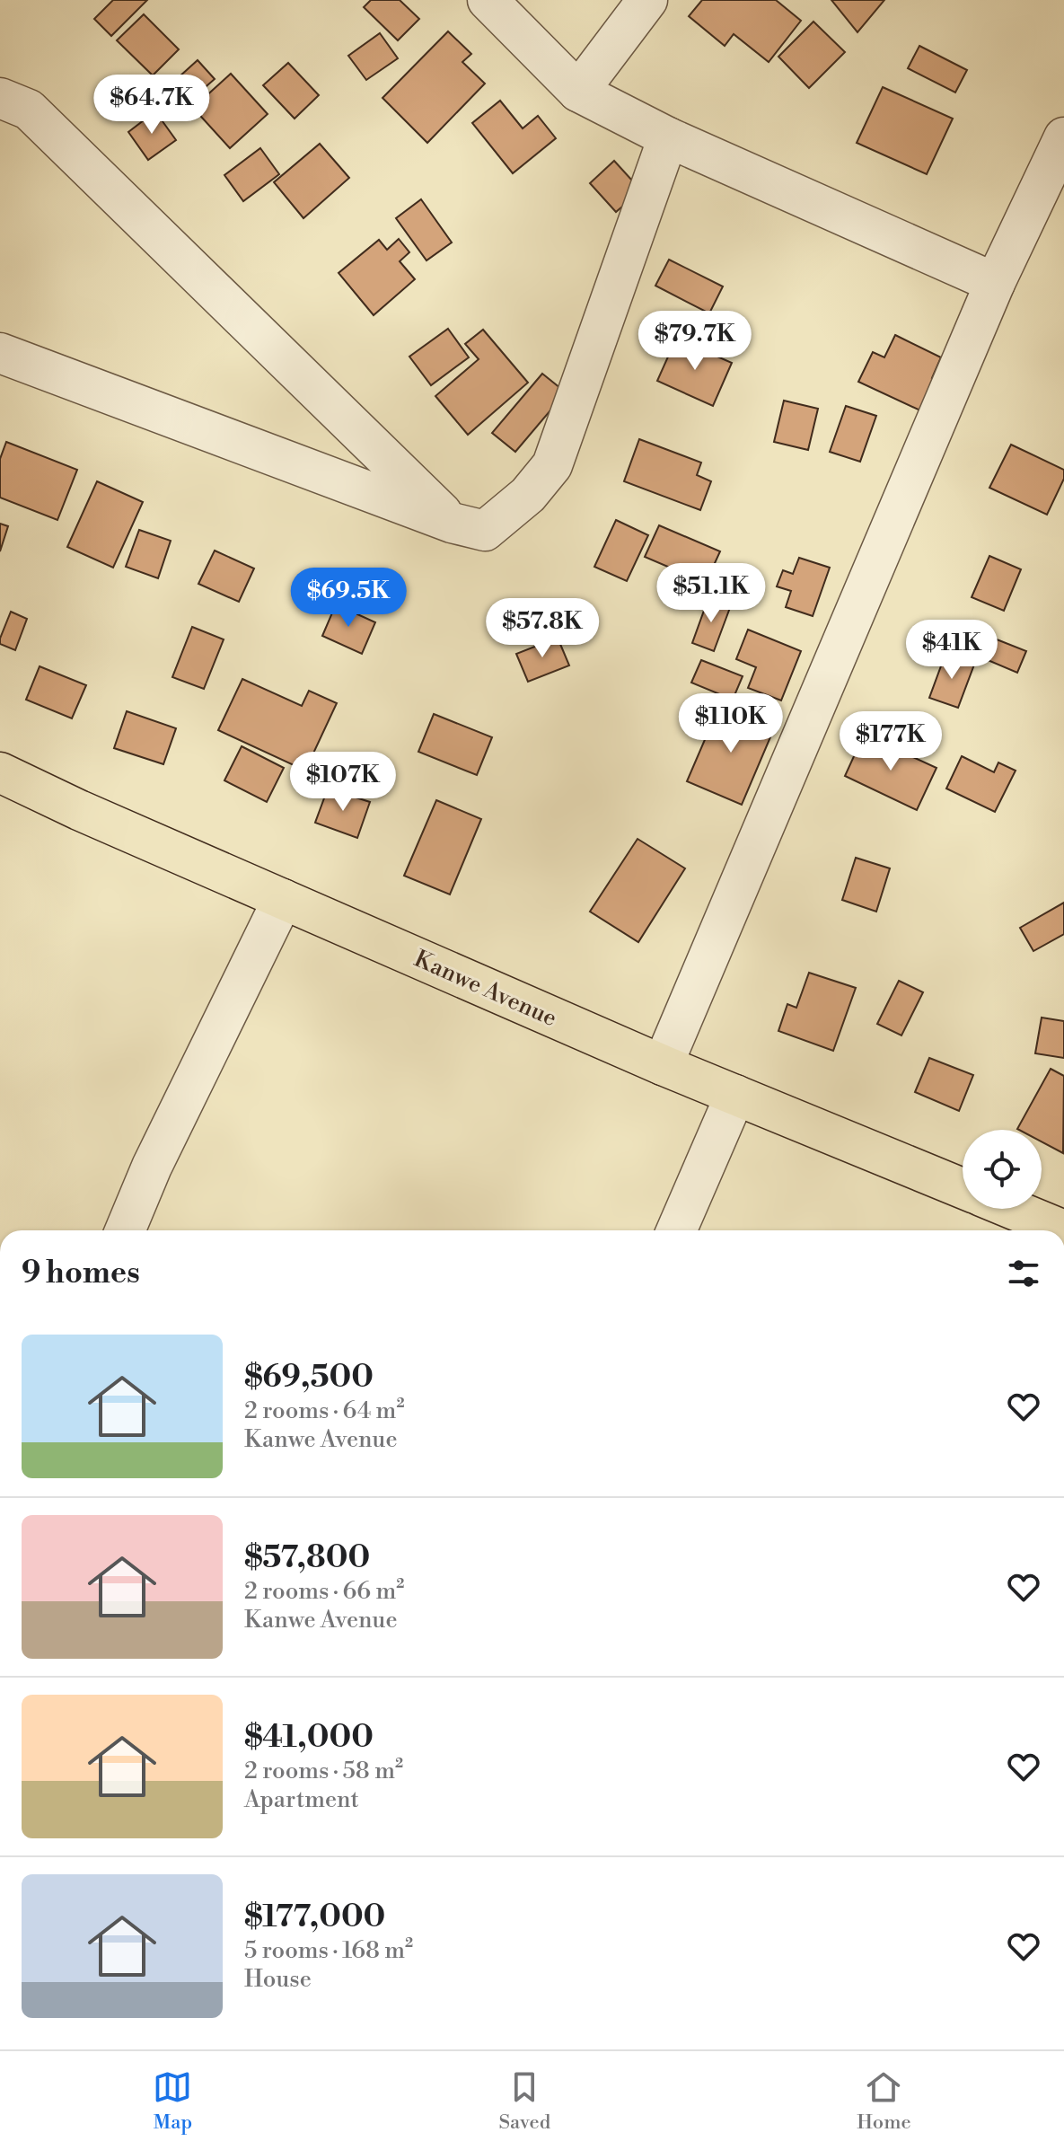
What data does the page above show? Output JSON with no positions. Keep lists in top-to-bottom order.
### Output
{
  "streets": {
    "main road": ["Kanwe Avenue"]
  },
  "page": {
    "price": [
      "$64.7K",
      "$79.7K",
      "$51.1K",
      "$69.5K",
      "$57.8K",
      "$41K",
      "$110K",
      "$177K",
      "$107K"
    ],
    "heading": "9 homes",
    "list": [
      {
        "name": "$69,500",
        "note": "2 rooms · 64 m² · Kanwe Avenue"
      },
      {
        "name": "$57,800",
        "note": "2 rooms · 66 m² · Kanwe Avenue"
      },
      {
        "name": "$41,000",
        "note": "2 rooms · 58 m² · Apartment"
      },
      {
        "name": "$177,000",
        "note": "5 rooms · 168 m² · House"
      }
    ],
    "tabs": ["Map", "Saved", "Home"]
  }
}
